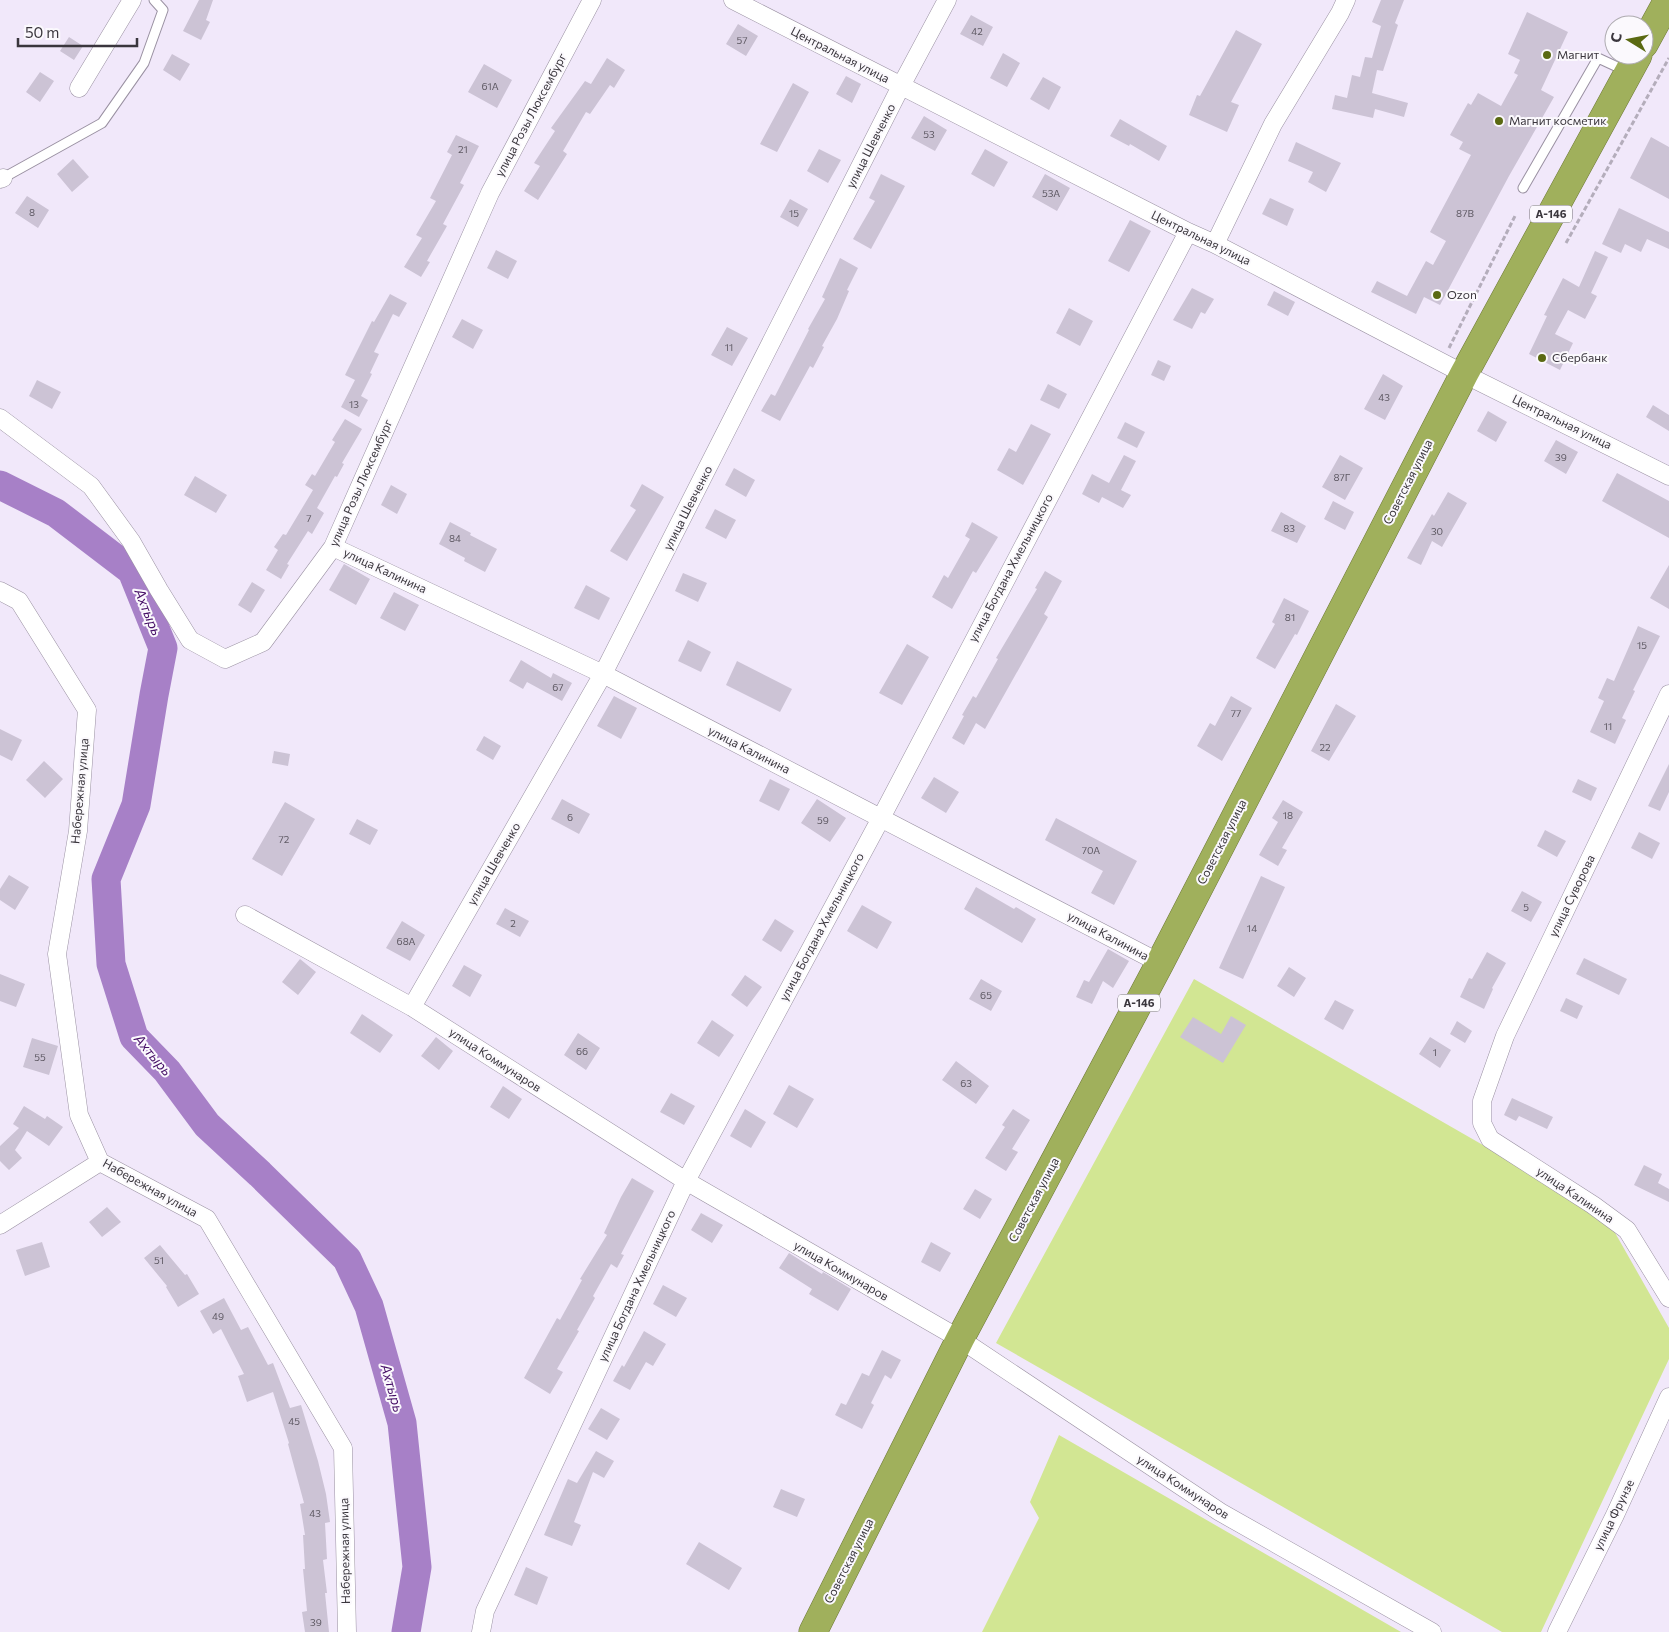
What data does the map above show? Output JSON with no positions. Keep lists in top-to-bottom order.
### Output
{
  "streets": {
    "highway": ["А-146", "Советская улица"],
    "street": [
      "Центральная улица",
      "улица Розы Люксембург",
      "улица Шевченко",
      "улица Богдана Хмельницкого",
      "улица Калинина",
      "Набережная улица",
      "улица Суворова",
      "улица Коммунаров",
      "улица Фрунзе"
    ]
  },
  "crossings": [
    ["Центральная улица", "улица Шевченко"],
    ["Центральная улица", "Советская улица"],
    ["Центральная улица", "улица Богдана Хмельницкого"],
    ["улица Розы Люксембург", "улица Калинина"],
    ["улица Шевченко", "улица Калинина"],
    ["улица Шевченко", "улица Коммунаров"],
    ["Советская улица", "улица Калинина"],
    ["Советская улица", "улица Коммунаров"],
    ["улица Богдана Хмельницкого", "улица Калинина"],
    ["улица Богдана Хмельницкого", "улица Коммунаров"],
    ["улица Калинина", "улица Суворова"]
  ],
  "water": ["Ахтырь"],
  "places": [
    "Магнит",
    "Магнит косметик",
    "Ozon",
    "Сбербанк"
  ],
  "house_numbers": [
    "42",
    "57",
    "61А",
    "53",
    "21",
    "53А",
    "8",
    "15",
    "87В",
    "11",
    "43",
    "13",
    "39",
    "87Г",
    "7",
    "83",
    "30",
    "84",
    "81",
    "15",
    "67",
    "77",
    "11",
    "22",
    "18",
    "6",
    "59",
    "72",
    "70А",
    "5",
    "2",
    "14",
    "68А",
    "65",
    "66",
    "1",
    "55",
    "63",
    "51",
    "49",
    "45",
    "43",
    "39"
  ],
  "scale_bar": "50 m",
  "north": "left"
}
